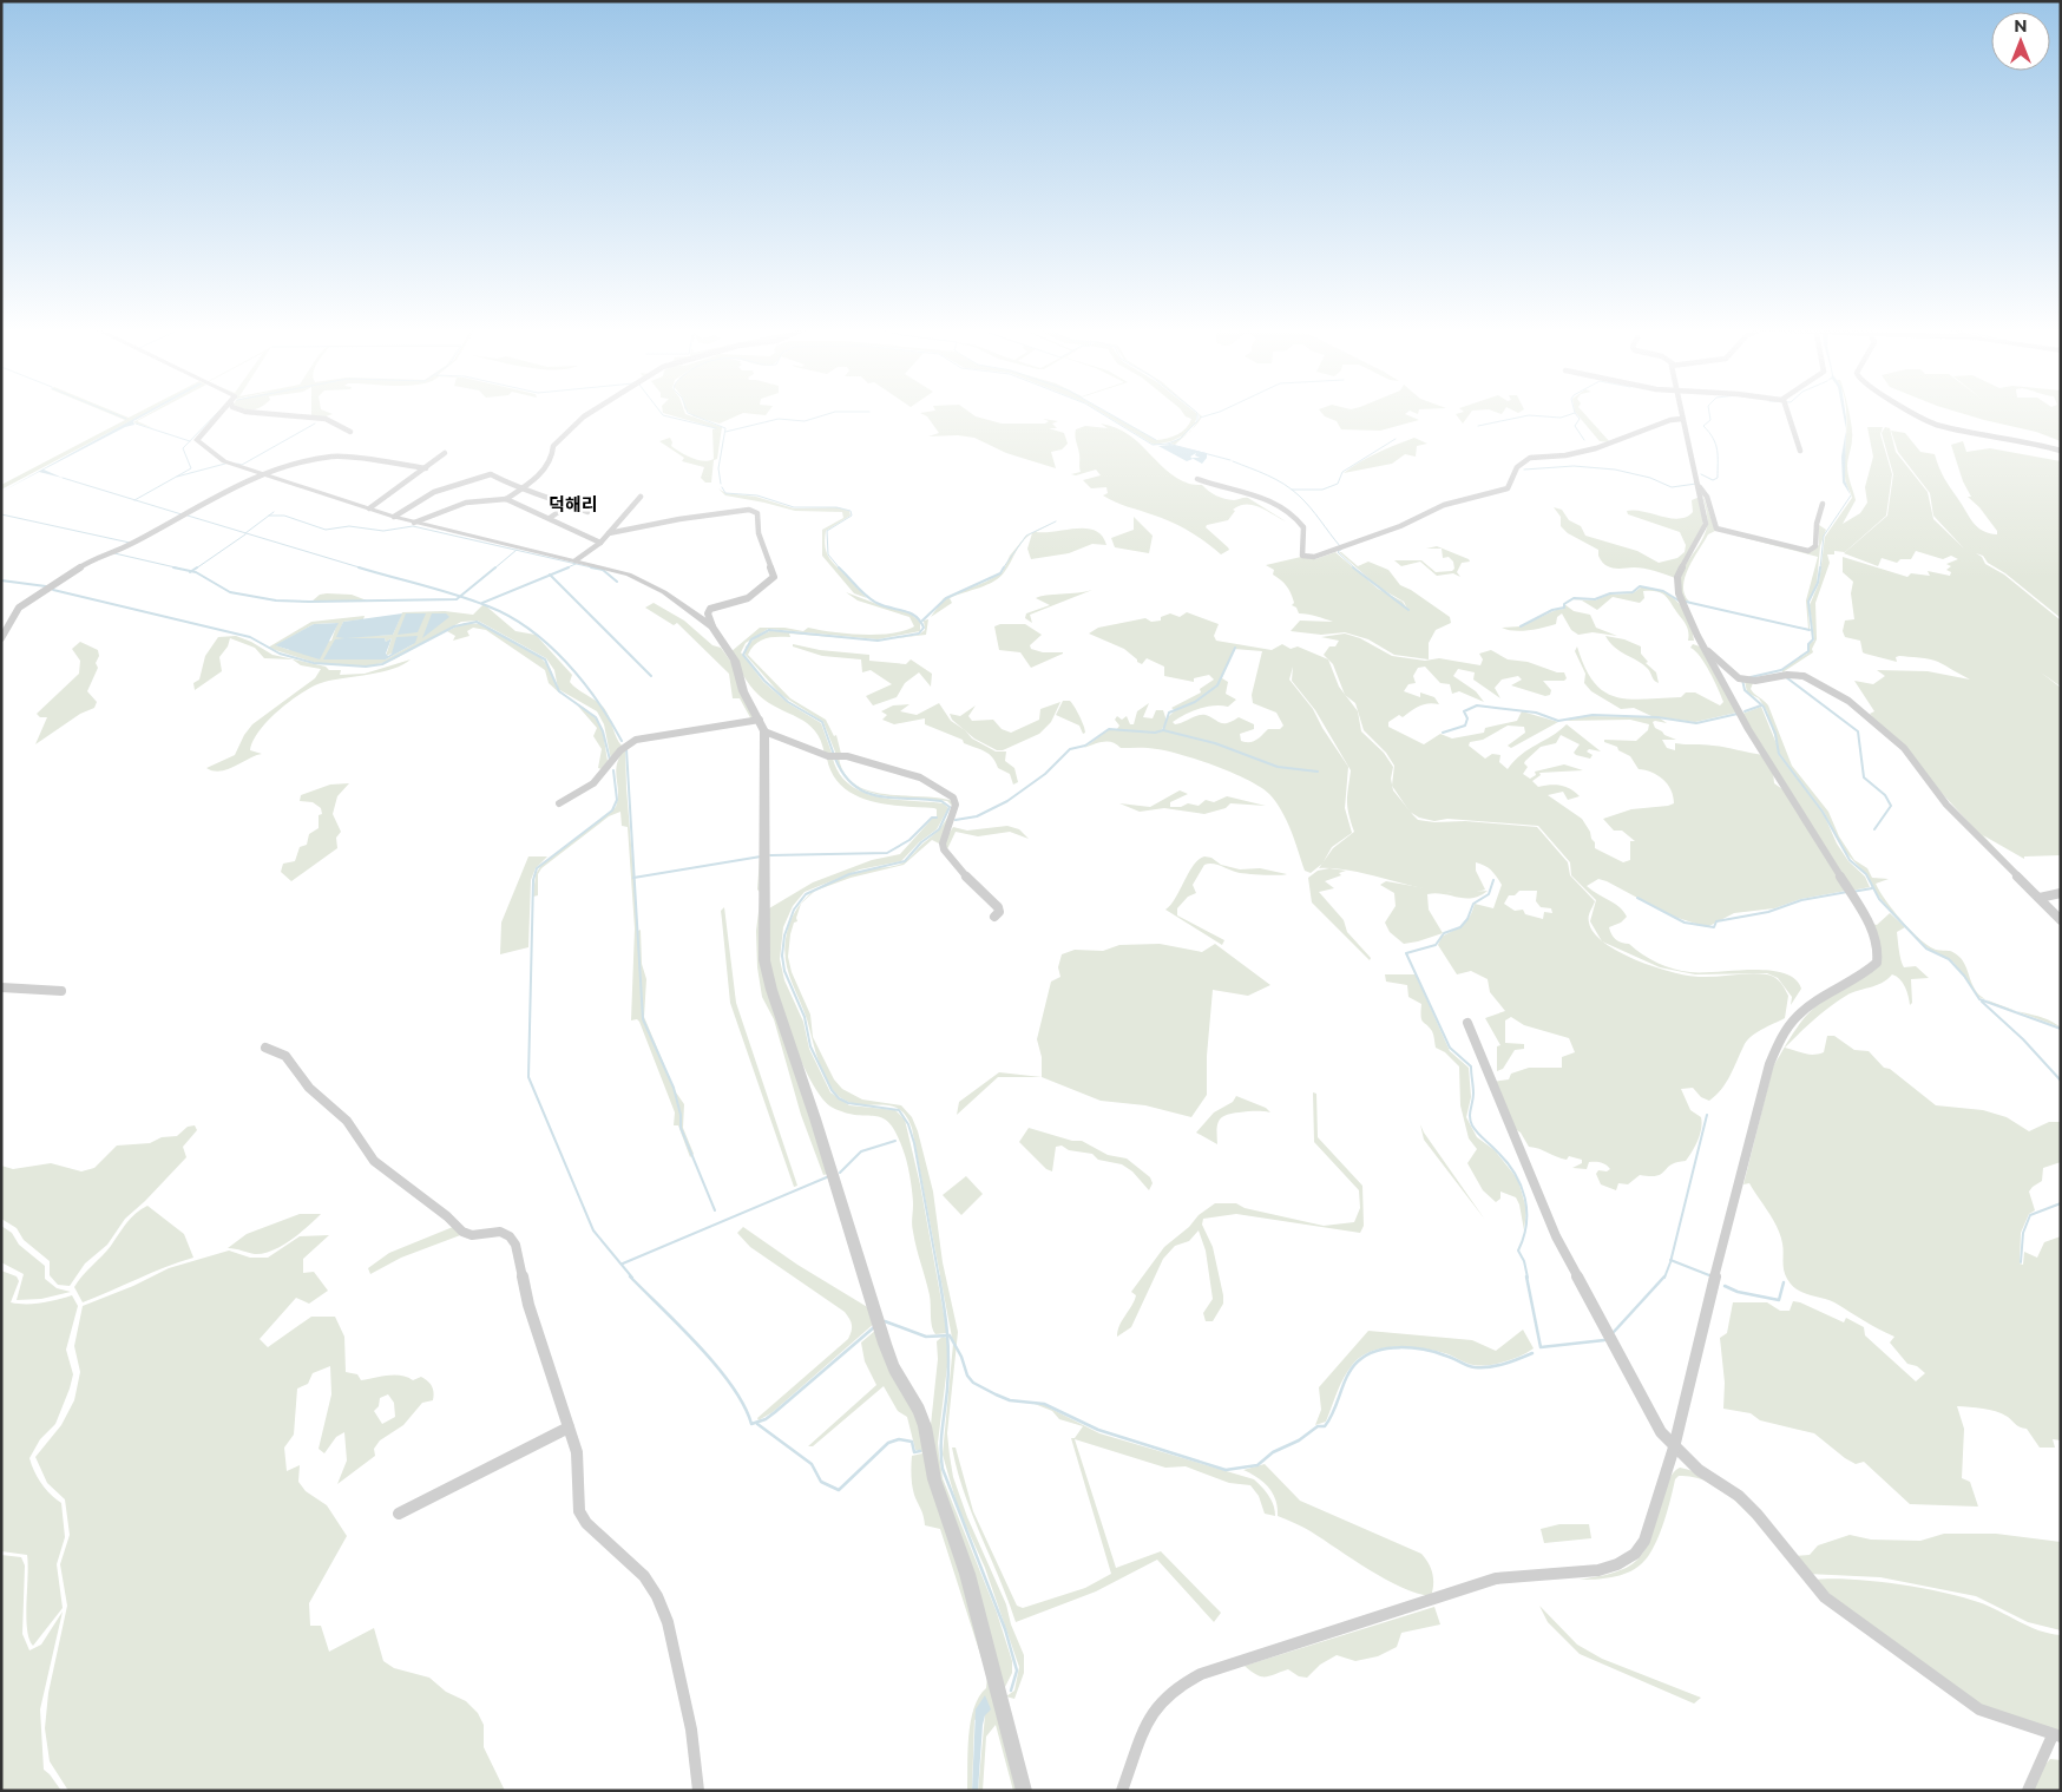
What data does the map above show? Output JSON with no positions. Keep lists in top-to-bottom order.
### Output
{
  "districts": ["덕해리"],
  "north": "top"
}
